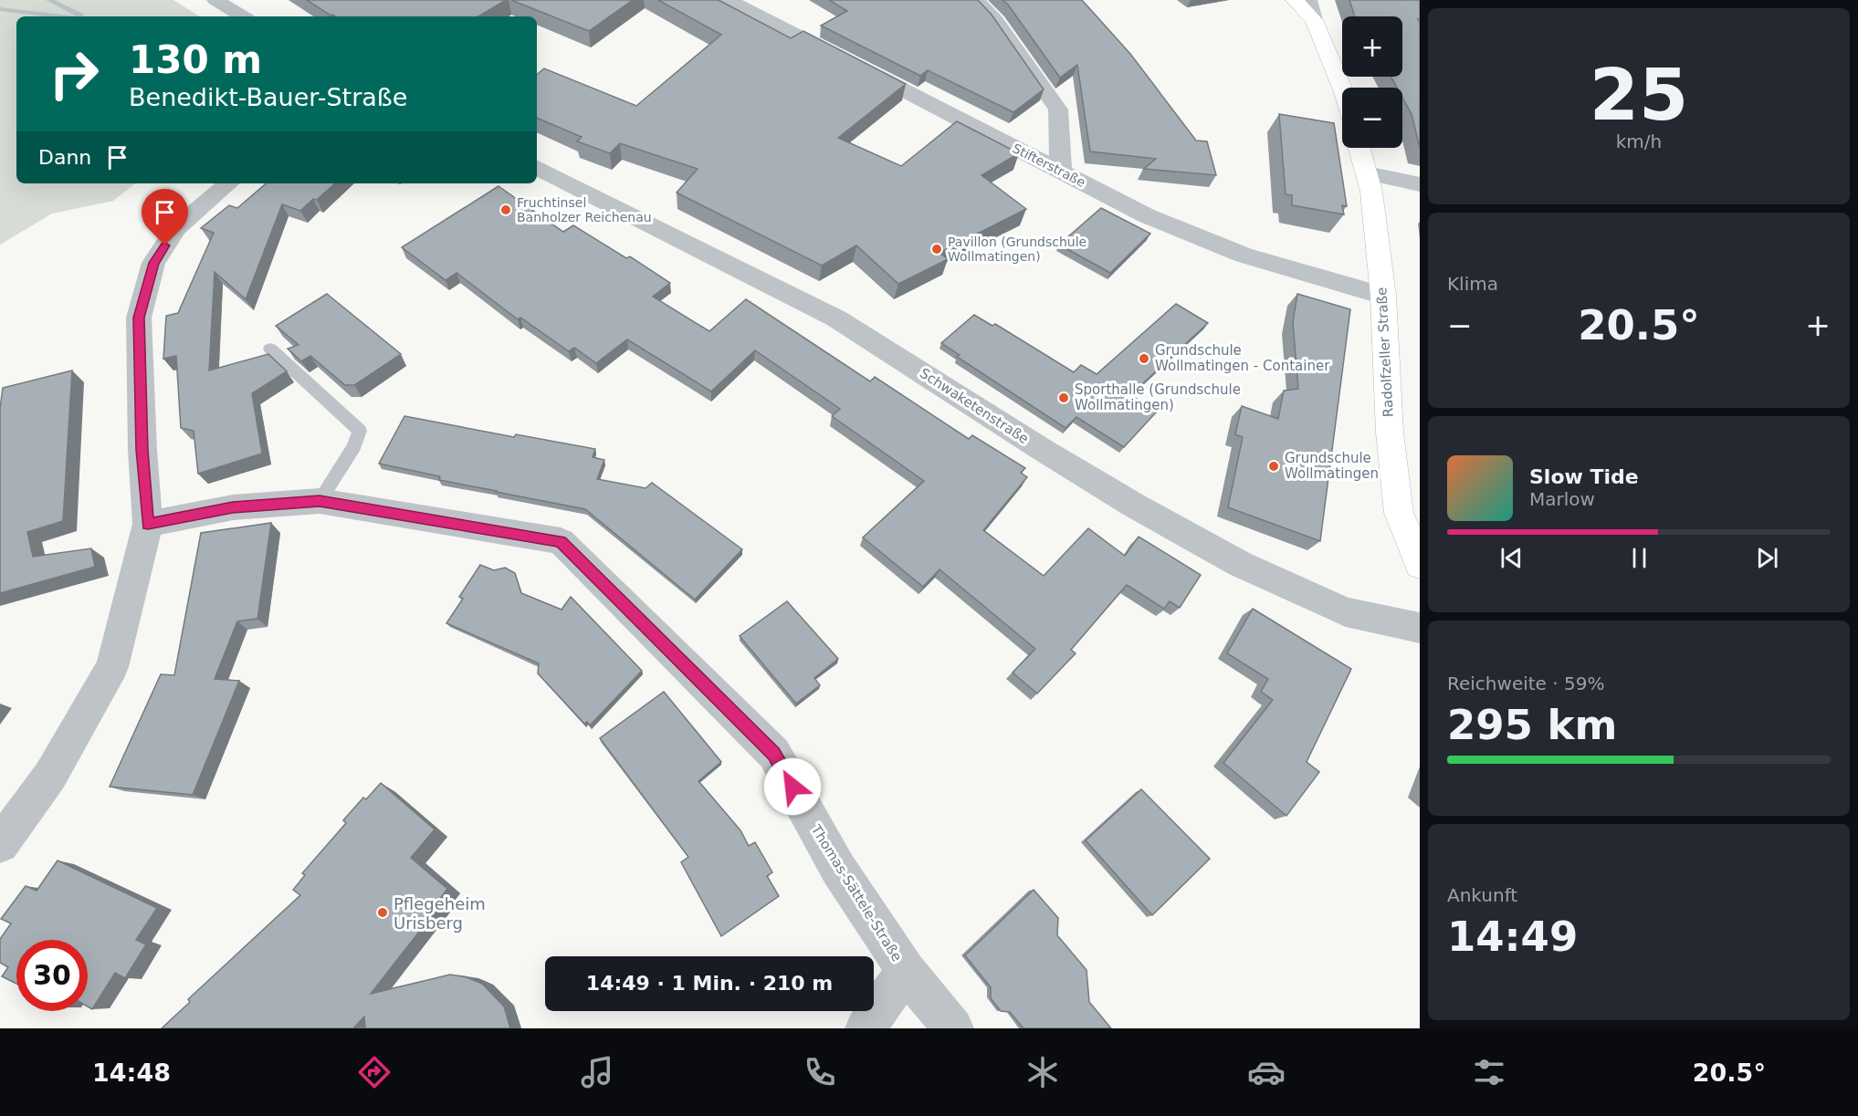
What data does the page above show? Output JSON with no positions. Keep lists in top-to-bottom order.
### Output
{
  "streets": {
    "main road": ["Radolfzeller Straße"],
    "street": ["Stifterstraße", "Schwaketenstraße", "Thomas-Sättele-Straße"]
  },
  "crossings": [
    ["Stifterstraße", "Radolfzeller Straße"]
  ],
  "places": [
    "Fruchtinsel Banholzer Reichenau",
    "Pavillon (Grundschule Wollmatingen)",
    "Grundschule Wollmatingen - Container",
    "Sporthalle (Grundschule Wollmatingen)",
    "Grundschule Wollmatingen",
    "Pflegeheim Urisberg"
  ],
  "page": {
    "tile": [
      ["25", "km/h"],
      "Klima",
      ["Reichweite · 59%", "295 km"],
      ["Ankunft", "14:49"]
    ],
    "map_buttons": ["+", "−"],
    "turn": ["130 m", "Benedikt-Bauer-Straße"],
    "then": "Dann",
    "heat": ["−", "20.5°", "+"],
    "song": ["Slow Tide", "Marlow"],
    "limit": "30",
    "trip": "14:49 · 1 Min. · 210 m",
    "tabs": ["14:48", "20.5°"]
  }
}
